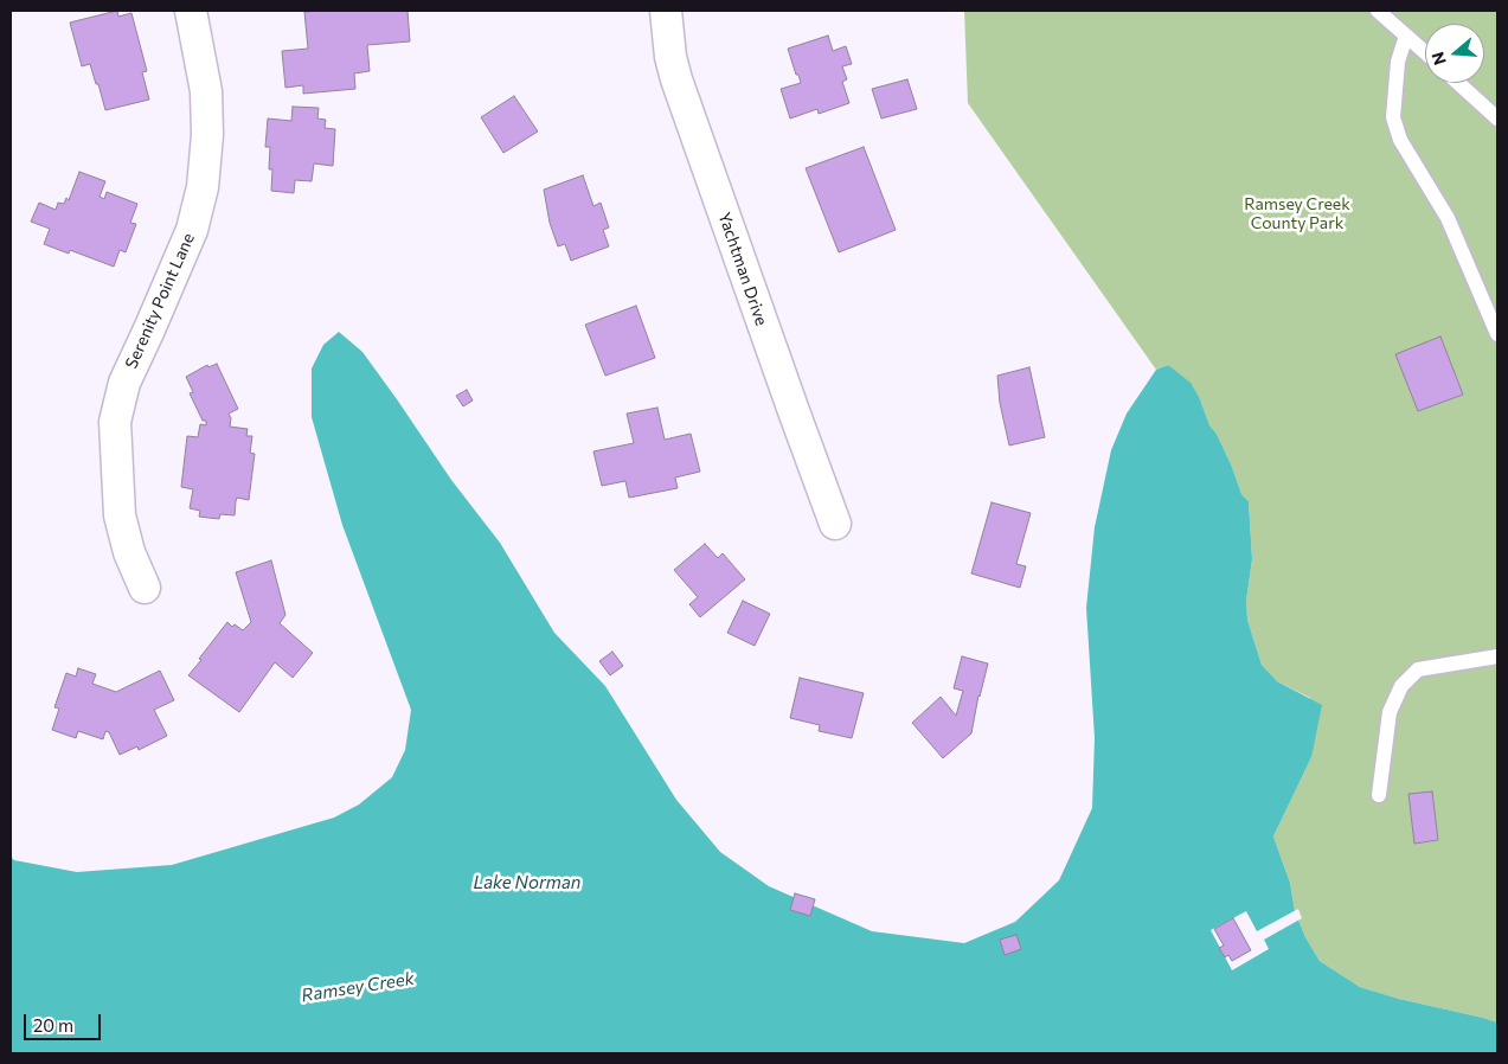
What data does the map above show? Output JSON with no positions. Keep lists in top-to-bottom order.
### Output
{
  "streets": {
    "street": ["Yachtman Drive", "Serenity Point Lane"]
  },
  "water": ["Lake Norman", "Ramsey Creek"],
  "parks": ["Ramsey Creek County Park"],
  "scale_bar": "20 m",
  "north": "left"
}
